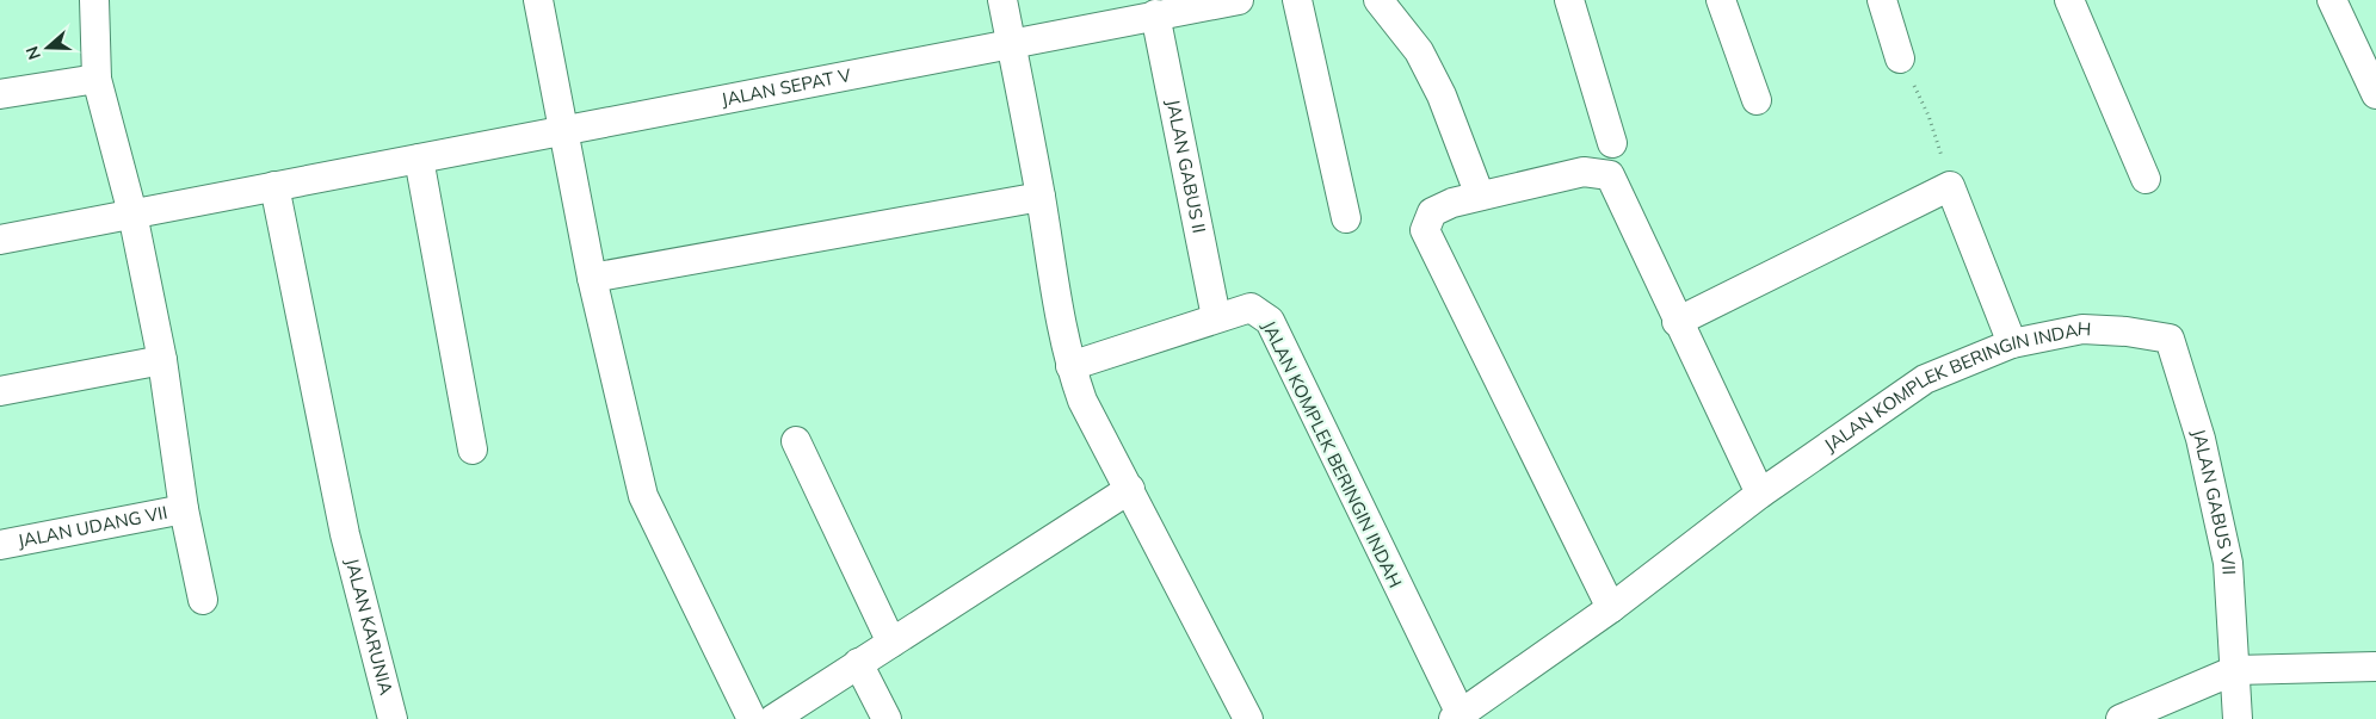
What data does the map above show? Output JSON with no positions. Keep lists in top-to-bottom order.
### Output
{
  "streets": {
    "street": [
      "JALAN SEPAT V",
      "JALAN GABUS II",
      "JALAN KOMPLEK BERINGIN INDAH",
      "JALAN GABUS VII",
      "JALAN UDANG VII",
      "JALAN KARUNIA"
    ]
  },
  "crossings": [
    ["JALAN SEPAT V", "JALAN GABUS II"],
    ["JALAN SEPAT V", "JALAN KARUNIA"],
    ["JALAN GABUS II", "JALAN KOMPLEK BERINGIN INDAH"],
    ["JALAN KOMPLEK BERINGIN INDAH", "JALAN GABUS VII"]
  ],
  "north": "left"
}
